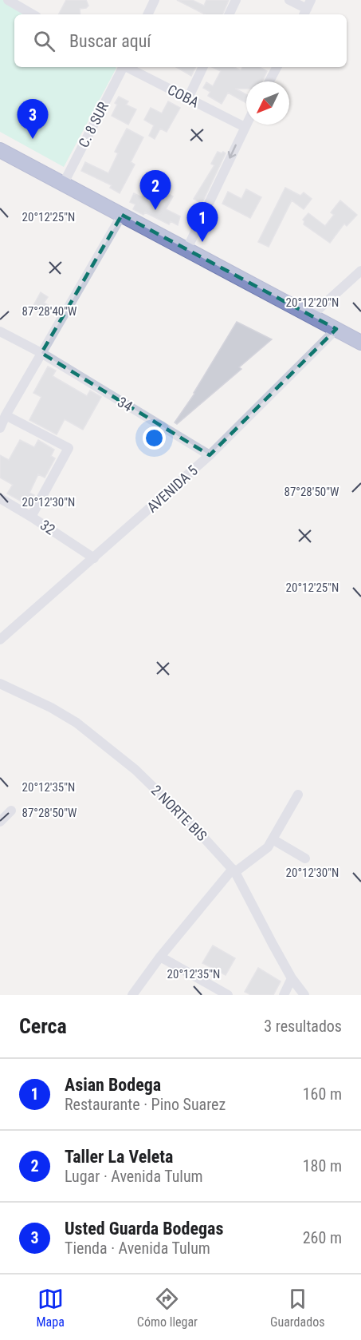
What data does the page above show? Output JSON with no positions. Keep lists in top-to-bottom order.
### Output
{
  "streets": {
    "street": [
      "COBA",
      "C. 8 SUR",
      "34",
      "AVENIDA 5",
      "32",
      "2 NORTE BIS"
    ]
  },
  "crossings": [
    ["34", "AVENIDA 5"],
    ["AVENIDA 5", "32"]
  ],
  "north": "bottom left",
  "page": {
    "search": "Buscar aquí",
    "pins": ["3", "2", "1"],
    "heading": ["Cerca", "3 resultados"],
    "list": [
      {
        "mark": "1",
        "name": "Asian Bodega",
        "note": "Restaurante · Pino Suarez",
        "value": "160 m"
      },
      {
        "mark": "2",
        "name": "Taller La Veleta",
        "note": "Lugar · Avenida Tulum",
        "value": "180 m"
      },
      {
        "mark": "3",
        "name": "Usted Guarda Bodegas",
        "note": "Tienda · Avenida Tulum",
        "value": "260 m"
      }
    ],
    "nav": ["Mapa", "Cómo llegar", "Guardados"]
  },
  "coordinates": [
    "20°12'25\"N",
    "20°12'20\"N",
    "87°28'40\"W",
    "87°28'50\"W",
    "20°12'30\"N",
    "20°12'35\"N"
  ]
}
